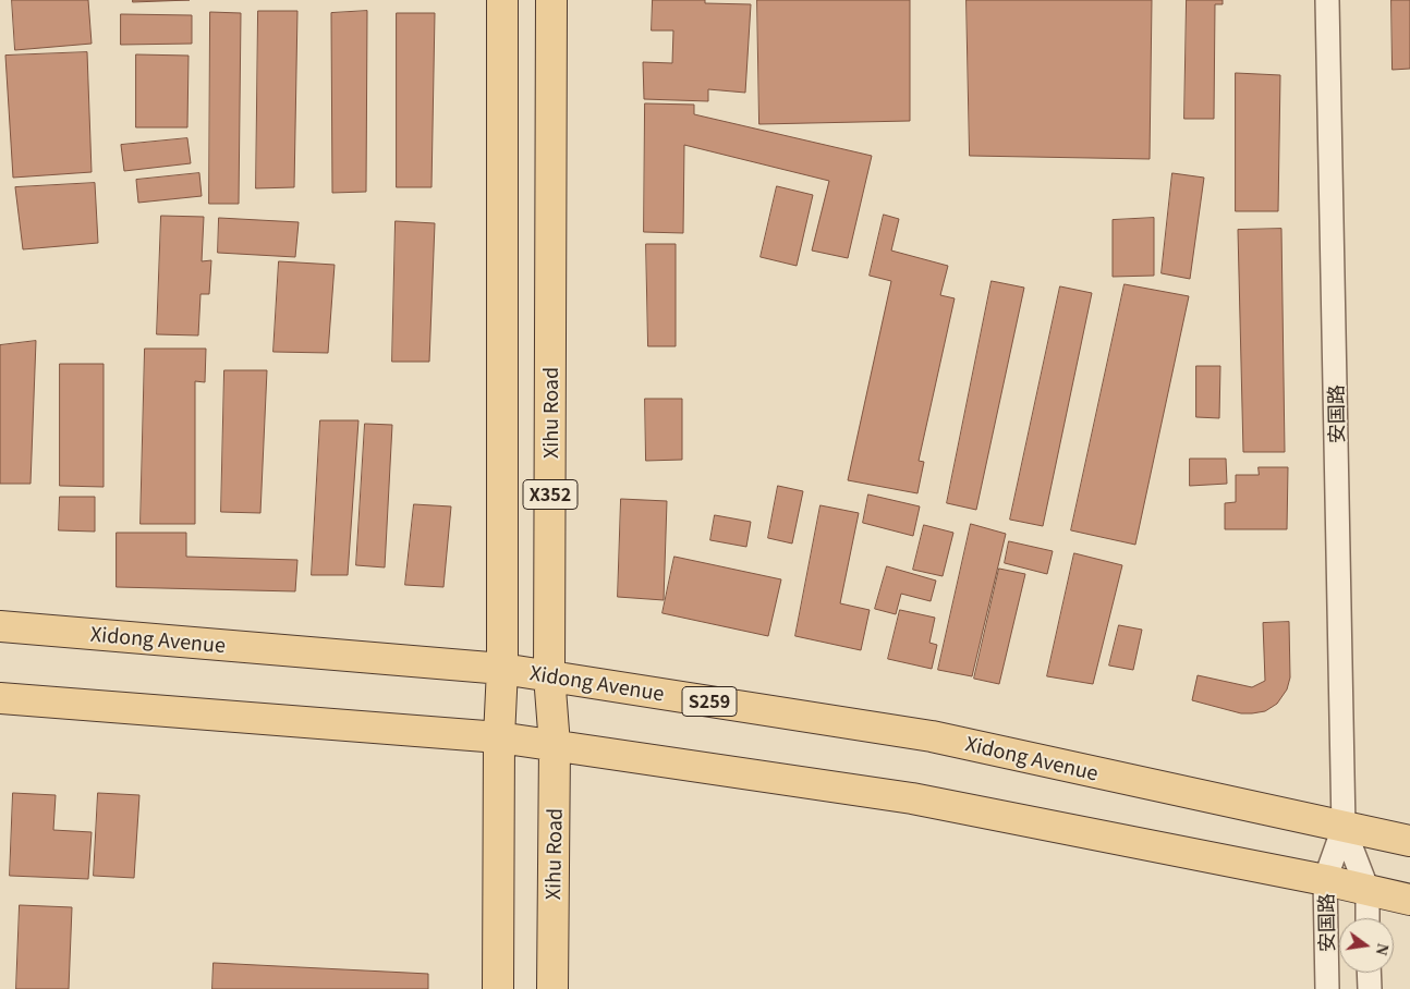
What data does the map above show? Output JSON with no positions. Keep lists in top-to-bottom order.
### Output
{
  "streets": {
    "main road": [
      "Xihu Road",
      "X352",
      "Xidong Avenue",
      "S259"
    ],
    "street": ["安国路"]
  },
  "crossings": [
    ["Xihu Road", "Xidong Avenue"],
    ["安国路", "Xidong Avenue"],
    ["X352", "Xidong Avenue"]
  ],
  "north": "right"
}
